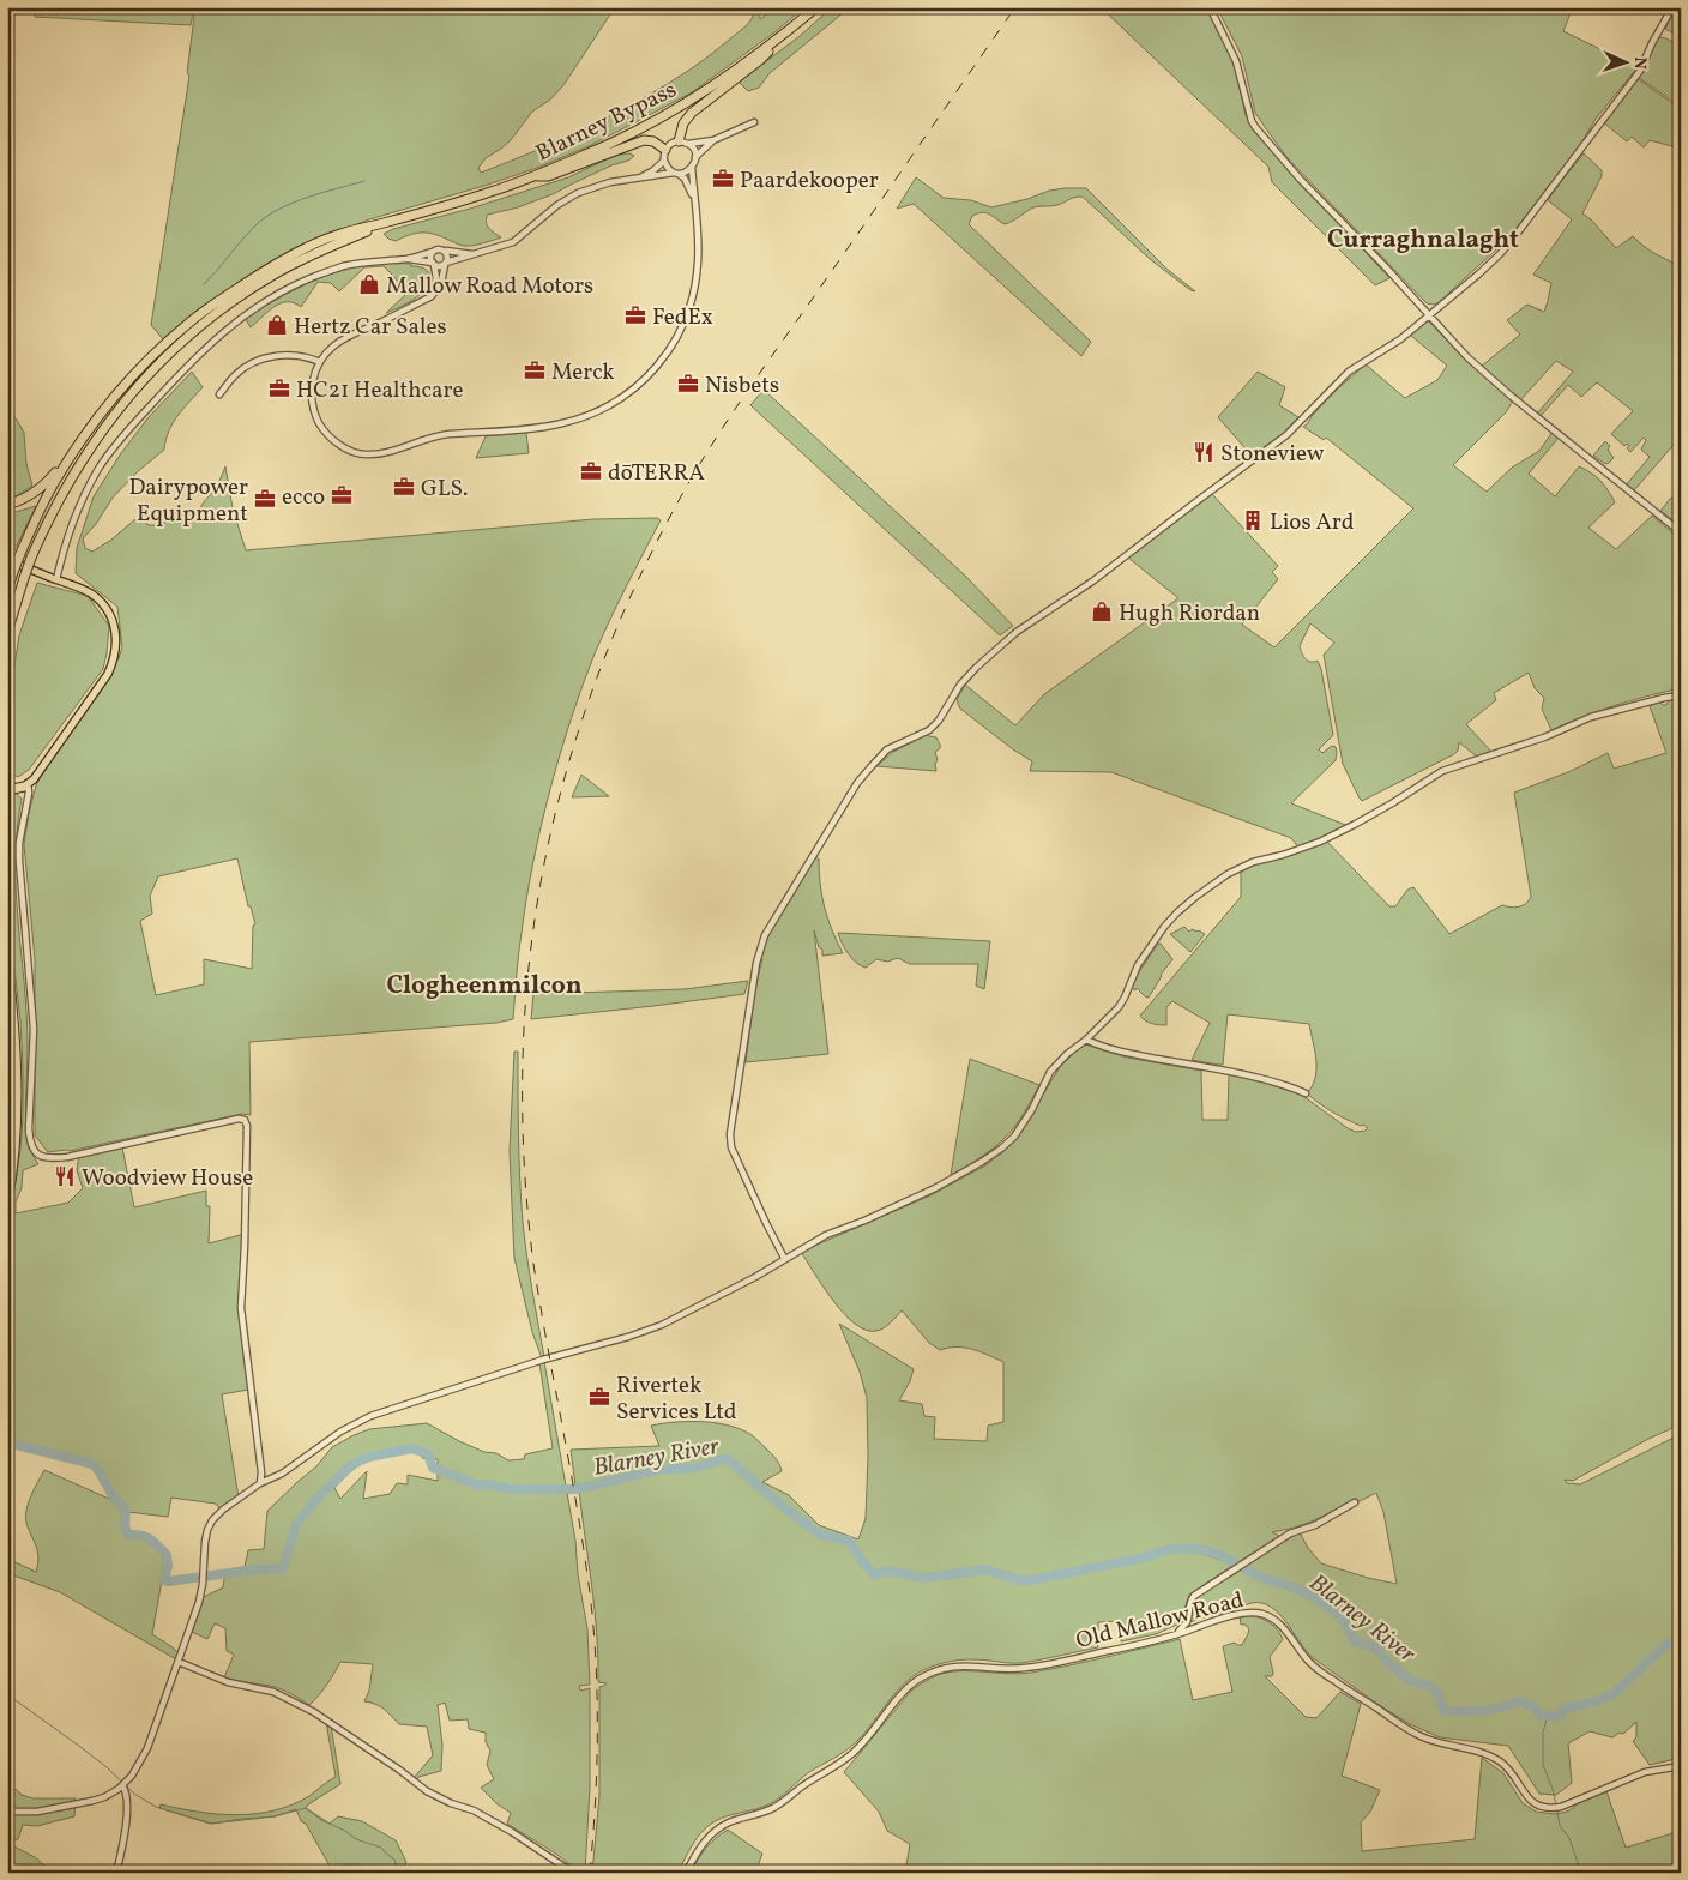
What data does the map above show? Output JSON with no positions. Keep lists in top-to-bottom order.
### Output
{
  "streets": {
    "highway": ["Blarney Bypass"],
    "street": ["Old Mallow Road"]
  },
  "districts": ["Curraghnalaght", "Clogheenmilcon"],
  "water": ["Blarney River"],
  "places": {
    "office": [
      "Paardekooper",
      "FedEx",
      "Merck",
      "Nisbets",
      "HC21 Healthcare",
      "dōTERRA",
      "GLS.",
      "ecco",
      "Dairypower Equipment",
      "Rivertek Services Ltd"
    ],
    "shop": ["Mallow Road Motors", "Hertz Car Sales", "Hugh Riordan"],
    "restaurant": ["Stoneview", "Woodview House"],
    "building": ["Lios Ard"]
  },
  "north": "right"
}
